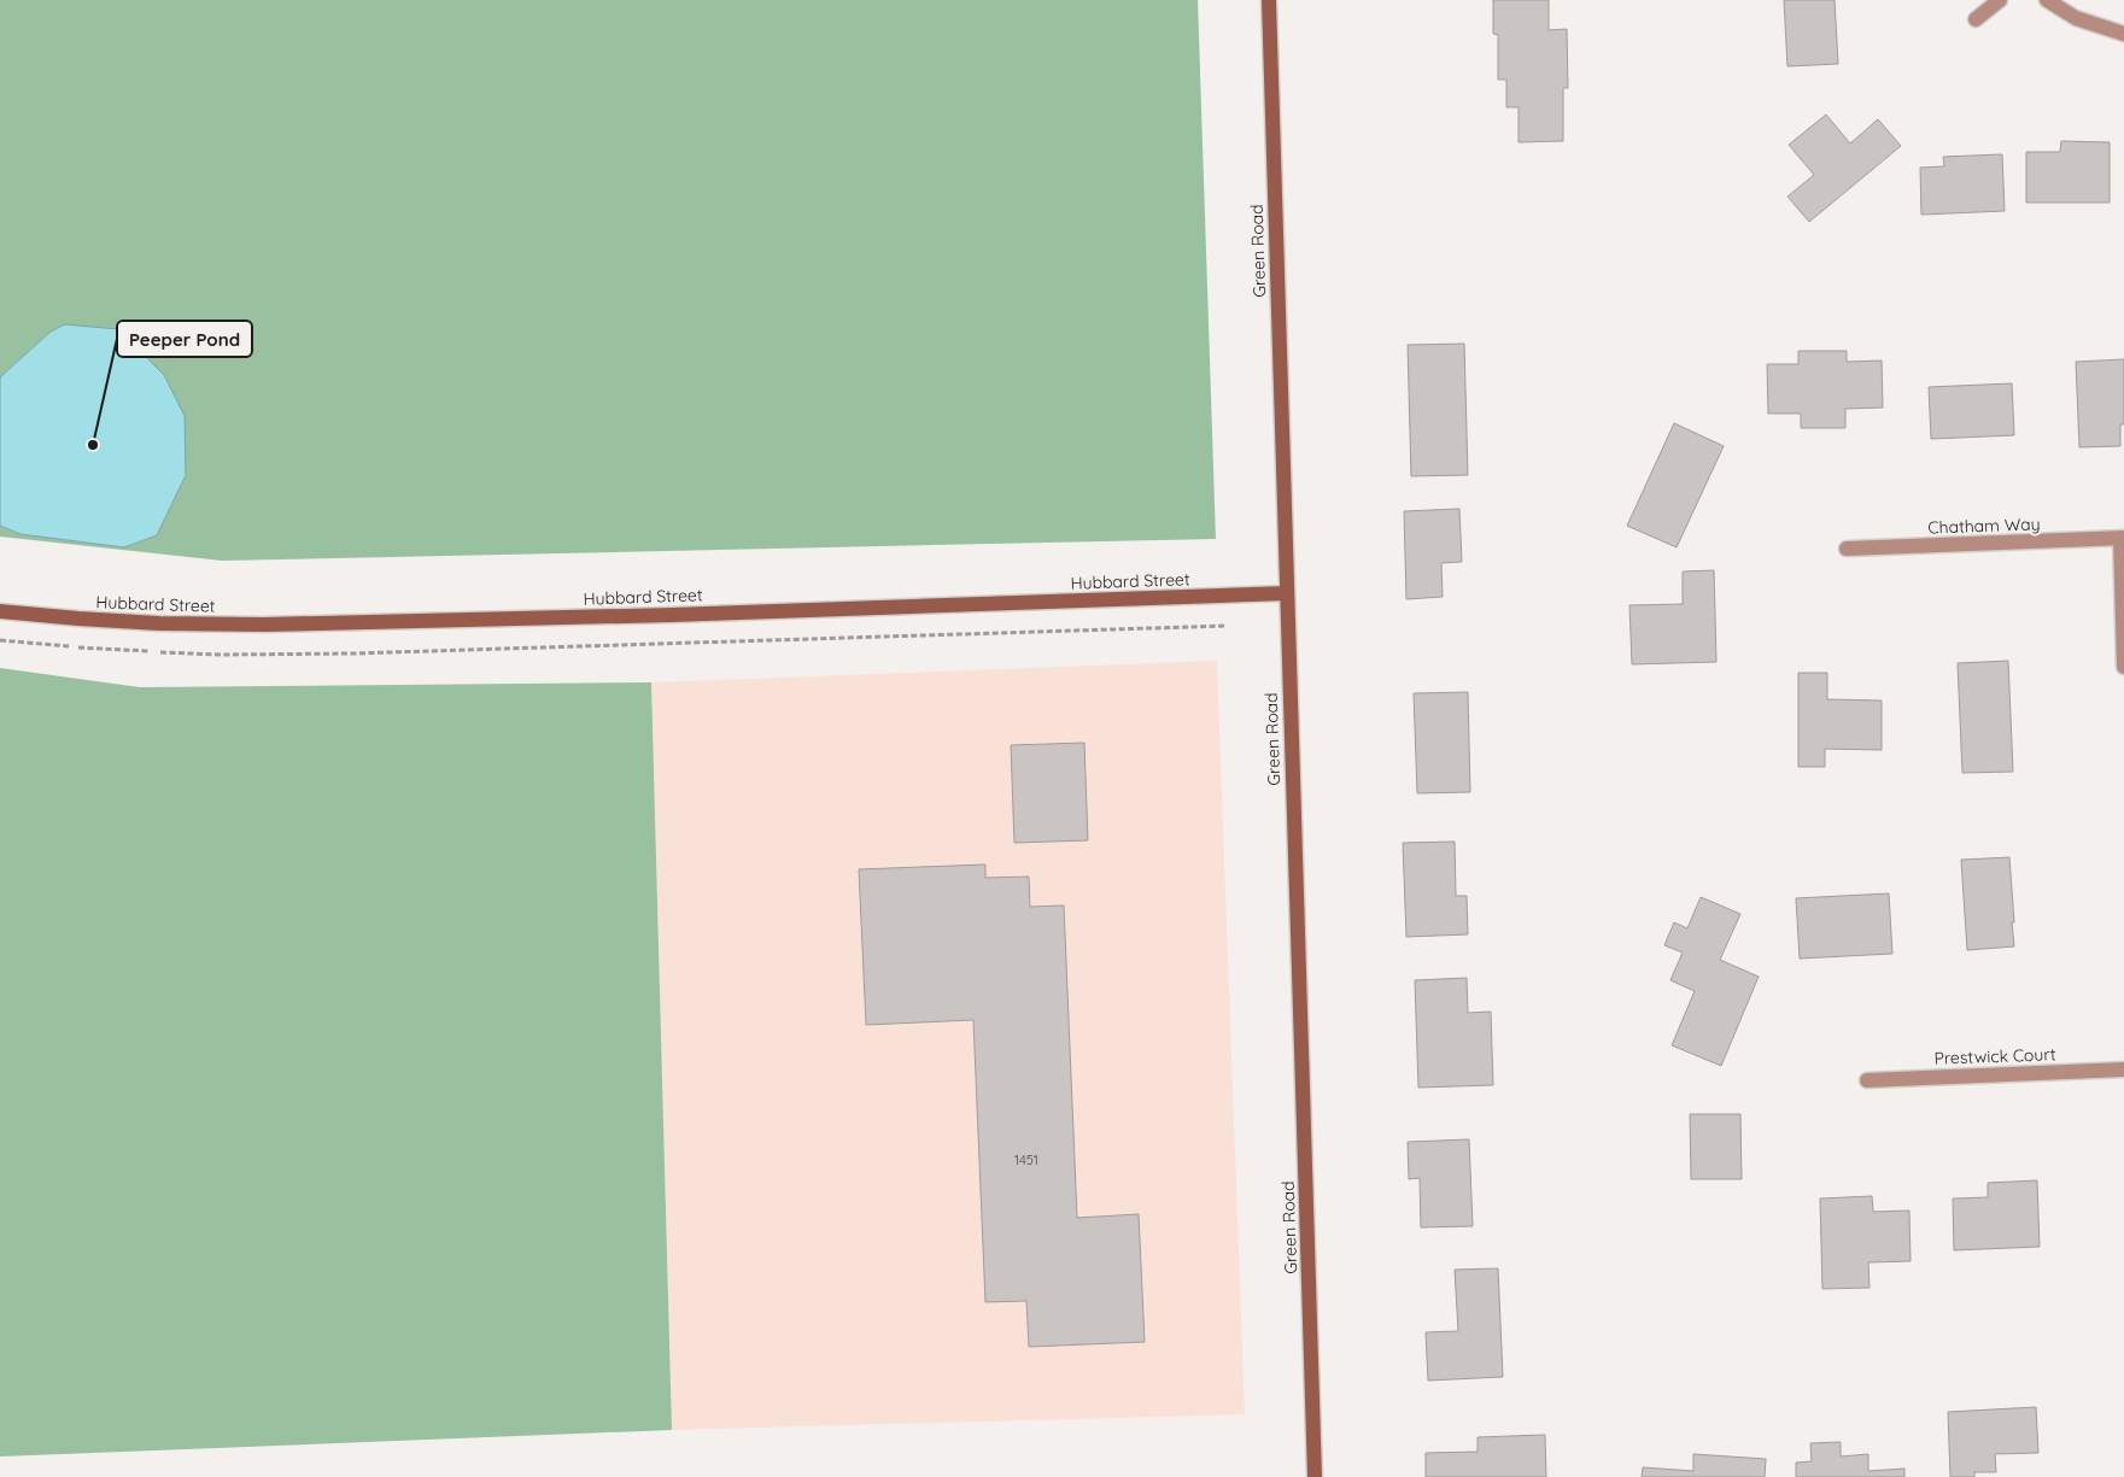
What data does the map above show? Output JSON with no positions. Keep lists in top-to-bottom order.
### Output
{
  "streets": {
    "street": [
      "Green Road",
      "Chatham Way",
      "Hubbard Street",
      "Prestwick Court"
    ]
  },
  "crossings": [
    ["Green Road", "Hubbard Street"]
  ],
  "places": ["Peeper Pond"],
  "house_numbers": ["1451"]
}
